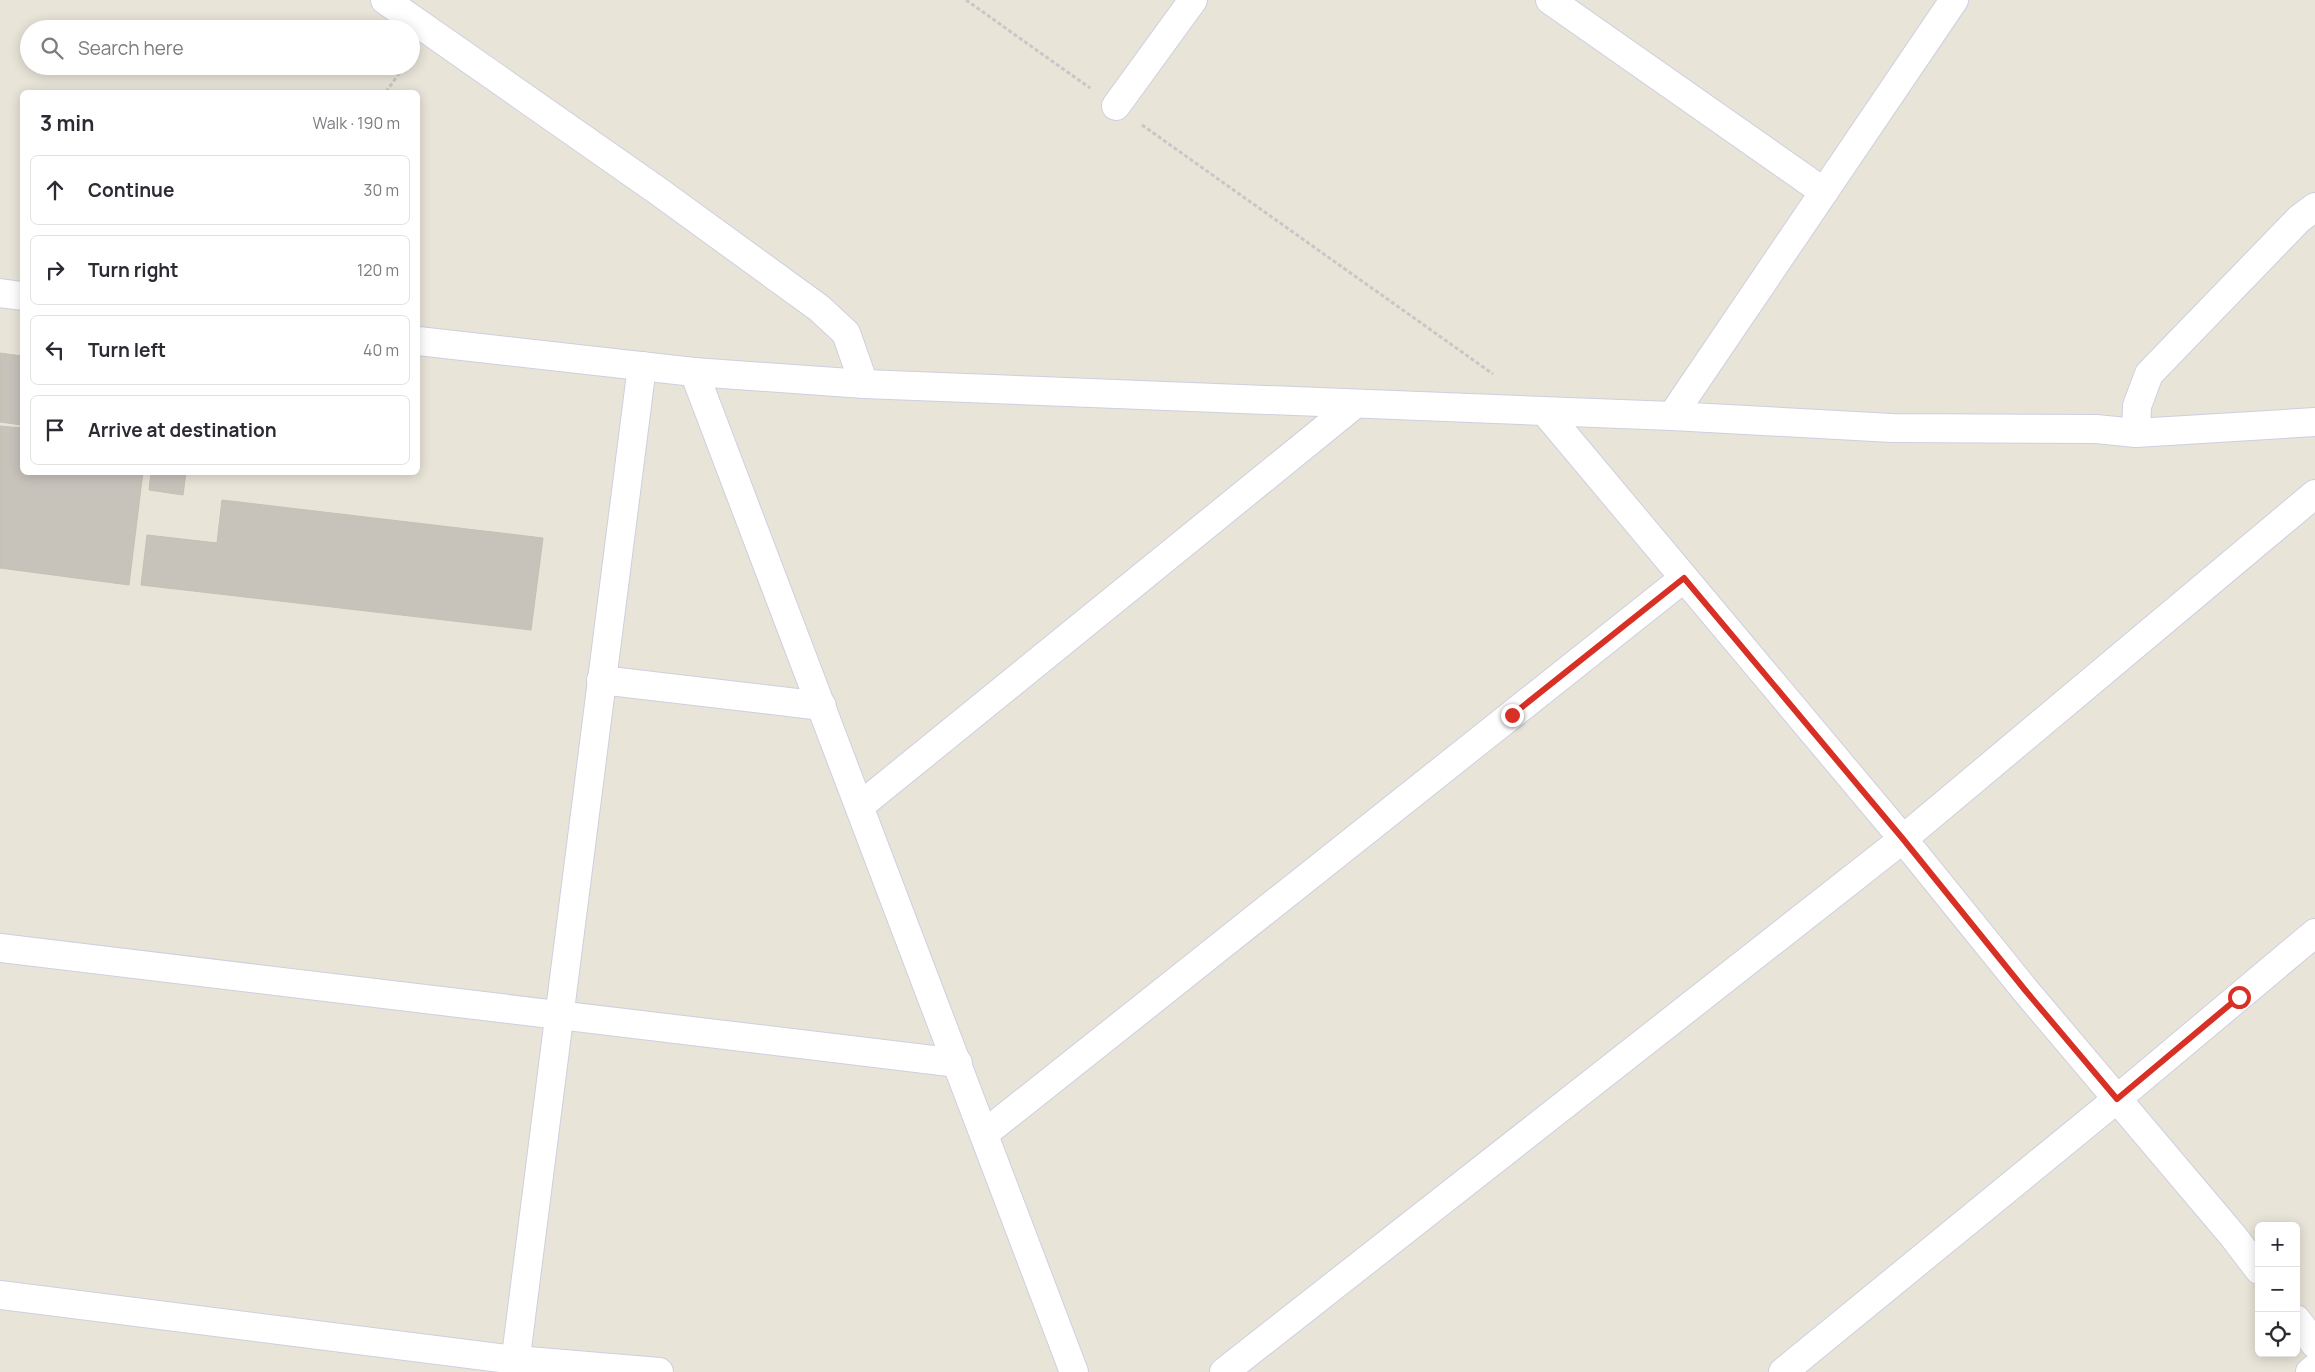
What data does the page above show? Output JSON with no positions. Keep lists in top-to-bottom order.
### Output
{
  "page": {
    "search": "Search here",
    "heading": ["3 min", "Walk · 190 m"],
    "list": [
      ["Continue", "30 m"],
      ["Turn right", "120 m"],
      ["Turn left", "40 m"],
      "Arrive at destination"
    ],
    "map_buttons": ["+", "−"]
  }
}
